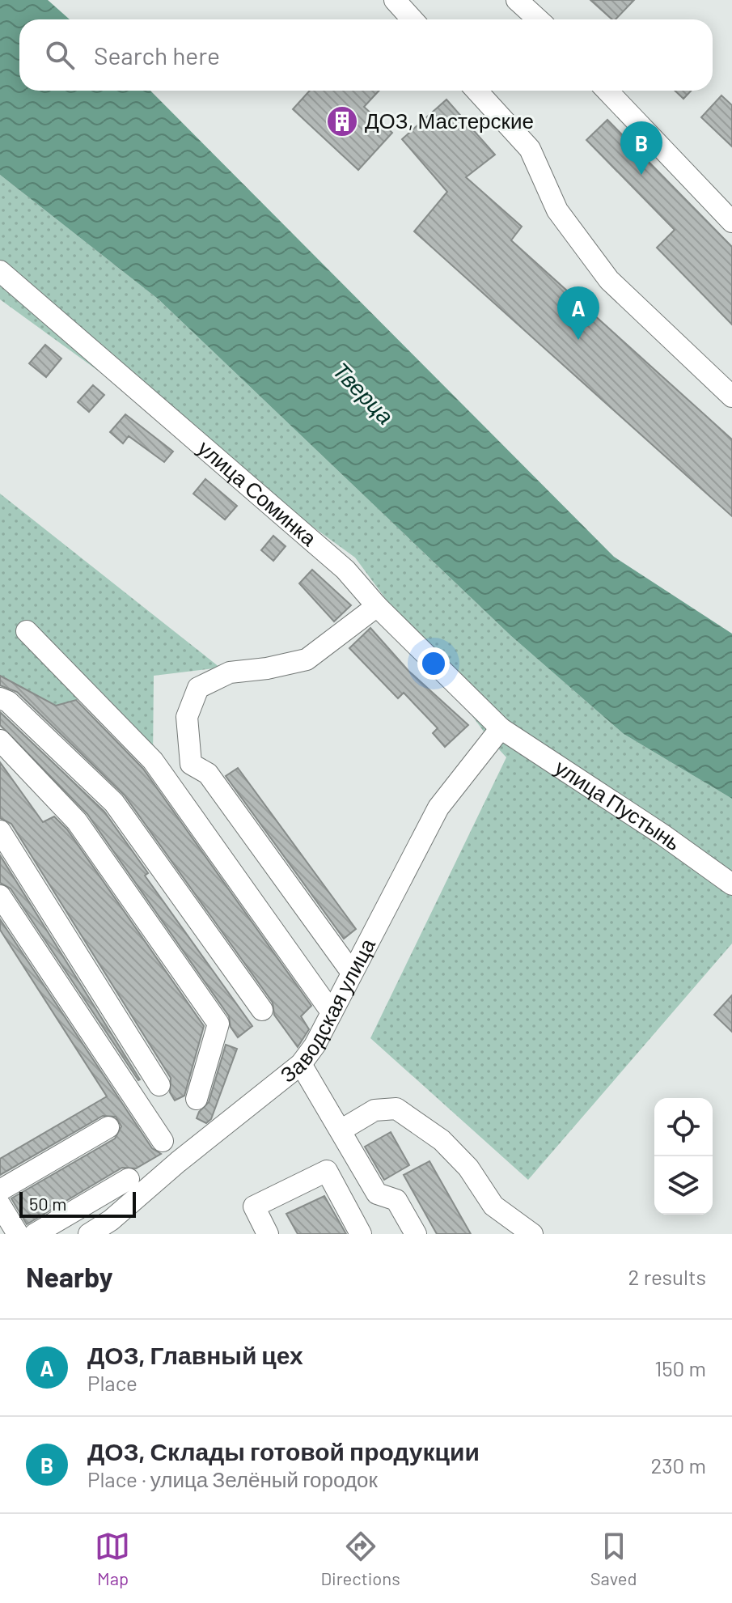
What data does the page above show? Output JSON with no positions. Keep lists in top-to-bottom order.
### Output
{
  "streets": {
    "street": ["улица Соминка", "улица Пустынь", "Заводская улица"]
  },
  "crossings": [
    ["улица Соминка", "улица Пустынь"],
    ["улица Соминка", "Заводская улица"],
    ["улица Пустынь", "Заводская улица"]
  ],
  "water": ["Тверца"],
  "places": {
    "building": ["ДОЗ, Мастерские"]
  },
  "scale_bar": "50 m",
  "page": {
    "search": "Search here",
    "pins": ["B", "A"],
    "scale": "50 m",
    "heading": ["Nearby", "2 results"],
    "list": [
      {
        "mark": "A",
        "name": "ДОЗ, Главный цех",
        "note": "Place",
        "value": "150 m"
      },
      {
        "mark": "B",
        "name": "ДОЗ, Склады готовой продукции",
        "note": "Place · улица Зелёный городок",
        "value": "230 m"
      }
    ],
    "nav": ["Map", "Directions", "Saved"]
  }
}
